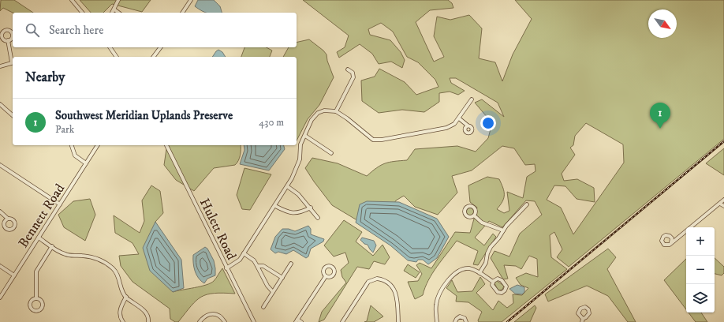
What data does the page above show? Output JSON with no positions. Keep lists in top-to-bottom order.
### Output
{
  "streets": {
    "street": ["Bennett Road", "Hulett Road"]
  },
  "north": "bottom right",
  "page": {
    "search": "Search here",
    "heading": "Nearby",
    "list": [
      {
        "mark": "1",
        "name": "Southwest Meridian Uplands Preserve",
        "note": "Park",
        "value": "430 m"
      }
    ],
    "pins": "1",
    "map_buttons": ["+", "−"]
  }
}
